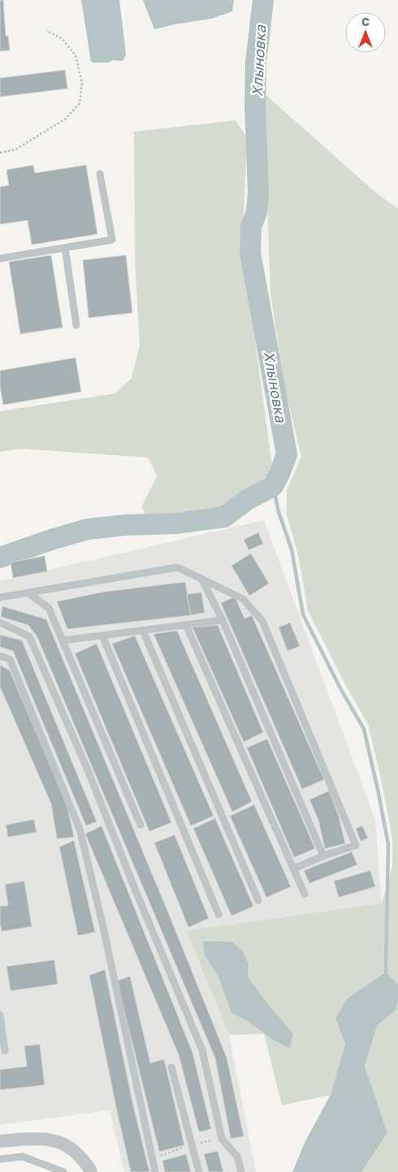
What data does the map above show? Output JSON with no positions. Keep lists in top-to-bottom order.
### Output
{
  "water": ["Хлыновка"],
  "north": "top"
}
